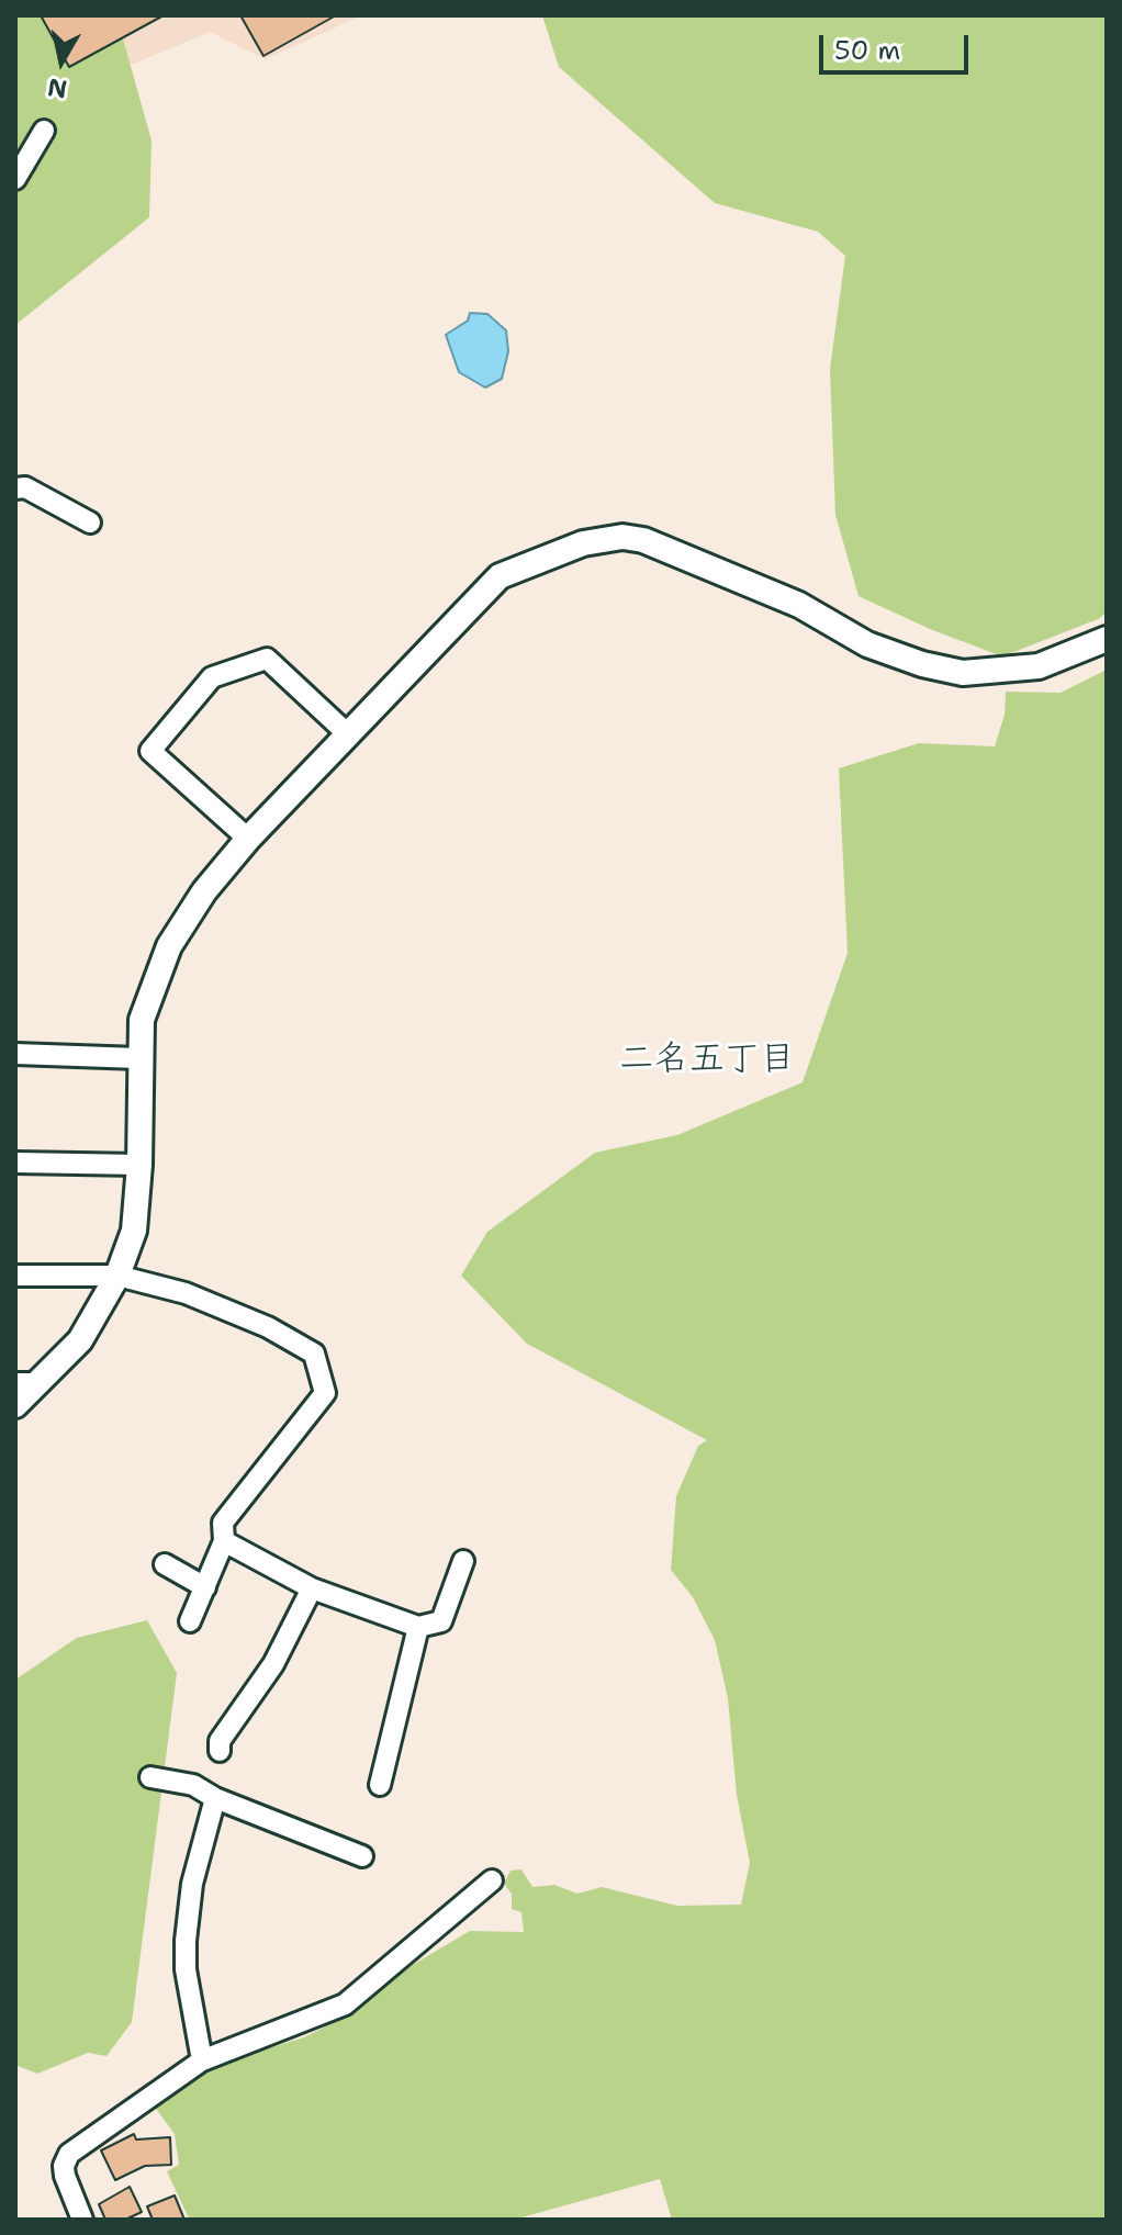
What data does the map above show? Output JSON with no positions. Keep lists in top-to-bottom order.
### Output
{
  "districts": ["二名五丁目"],
  "scale_bar": "50 m",
  "north": "bottom"
}
